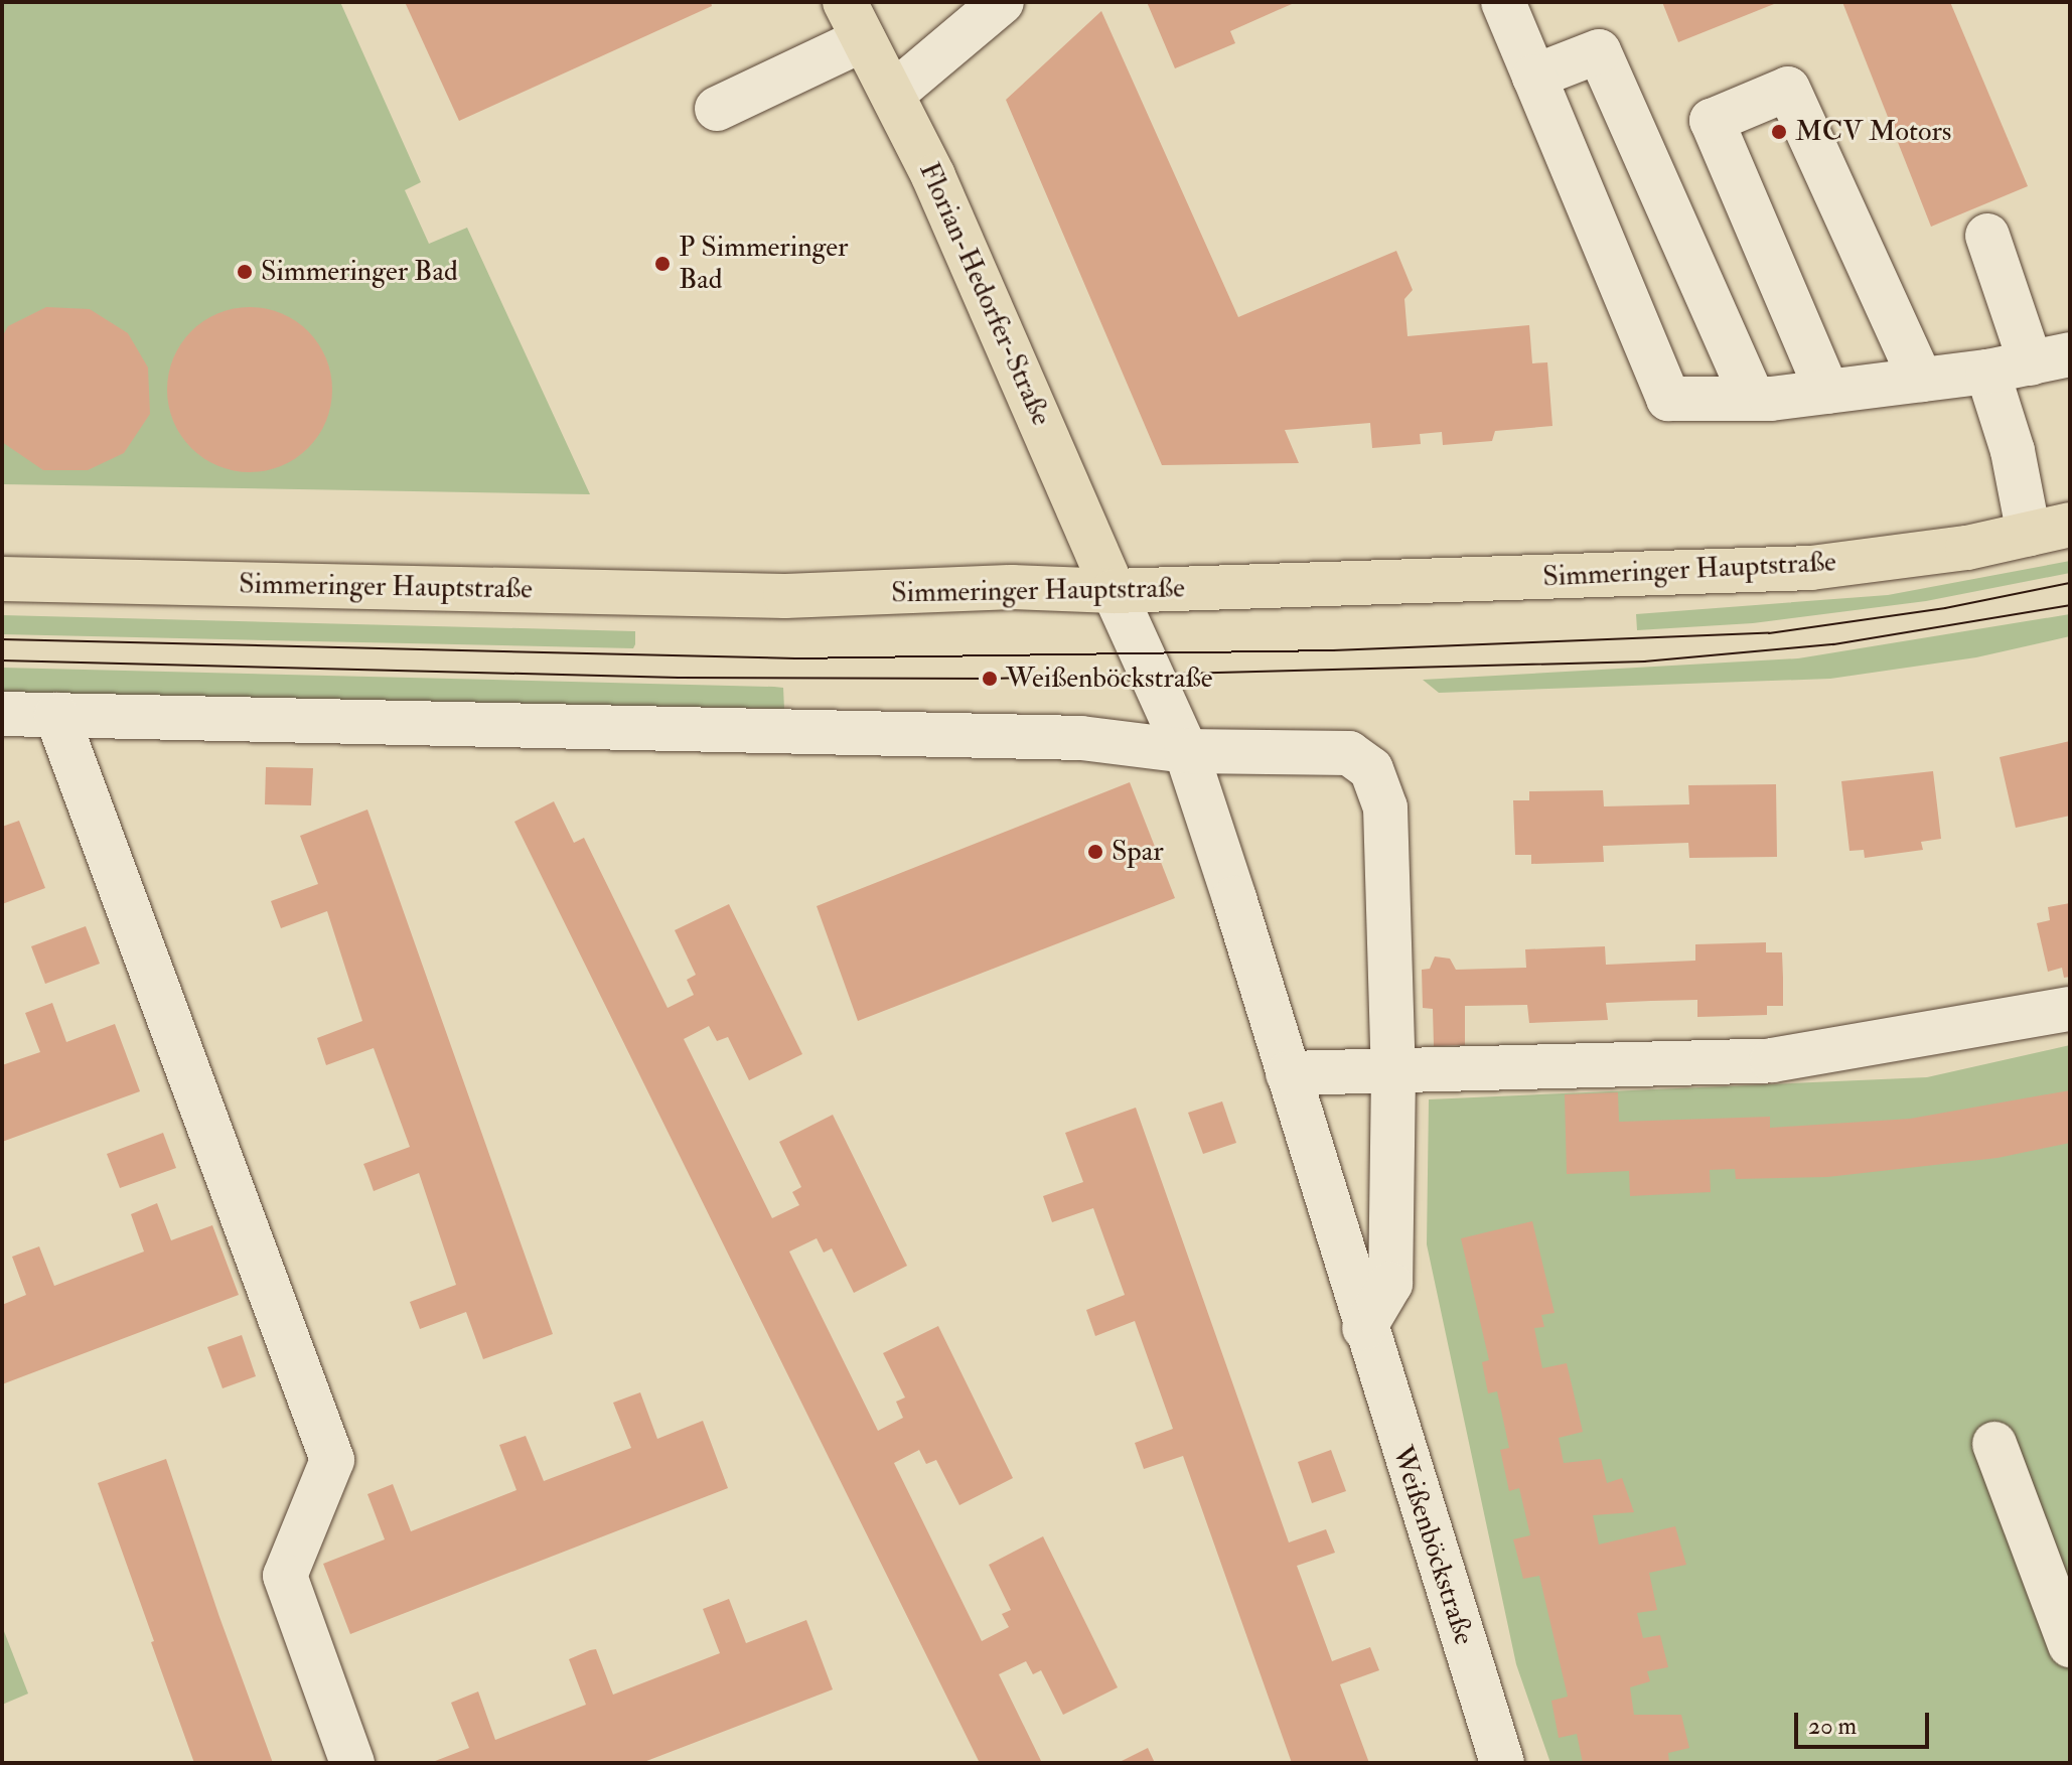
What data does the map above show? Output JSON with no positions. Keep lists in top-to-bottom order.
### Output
{
  "streets": {
    "main road": ["Florian-Hedorfer-Straße", "Simmeringer Hauptstraße"],
    "street": ["Weißenböckstraße"]
  },
  "crossings": [
    ["Florian-Hedorfer-Straße", "Simmeringer Hauptstraße"],
    ["Florian-Hedorfer-Straße", "Weißenböckstraße"],
    ["Simmeringer Hauptstraße", "Weißenböckstraße"]
  ],
  "places": [
    "MCV Motors",
    "P Simmeringer Bad",
    "Simmeringer Bad",
    "Weißenböckstraße",
    "Spar"
  ],
  "scale_bar": "20 m"
}
